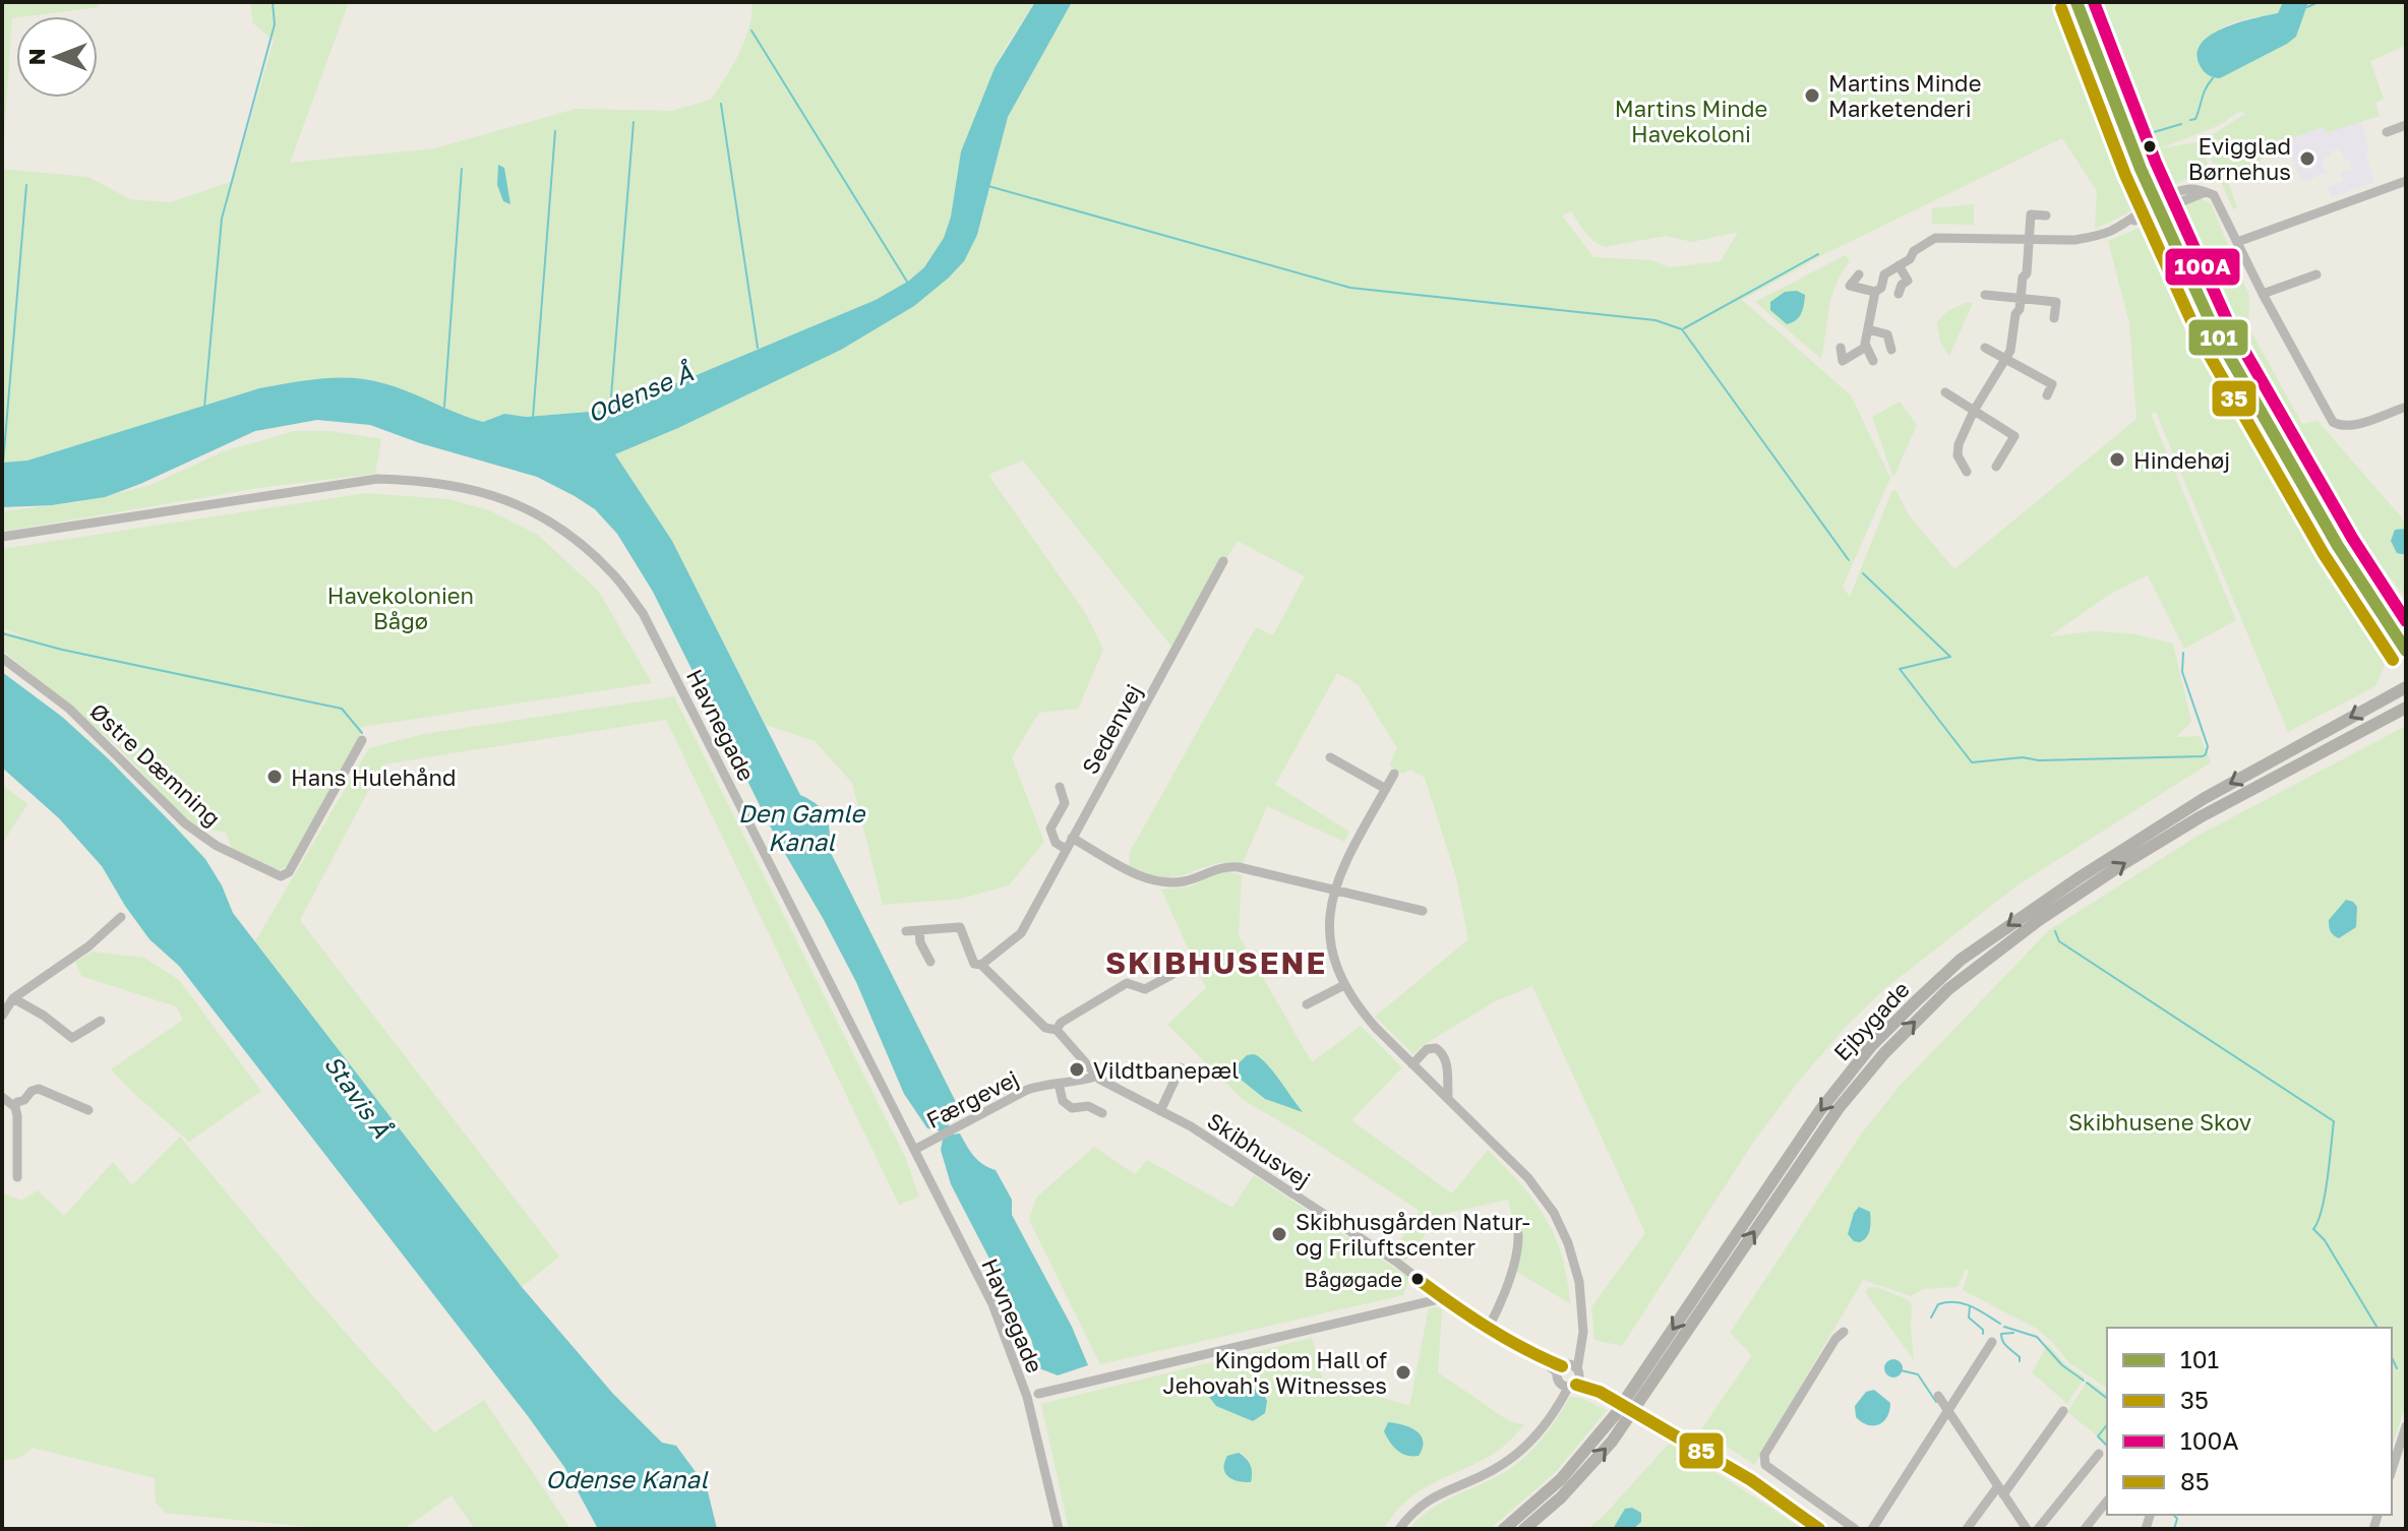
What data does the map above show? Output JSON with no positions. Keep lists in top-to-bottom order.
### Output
{
  "streets": {
    "main road": ["Ejbygade"],
    "street": [
      "Havnegade",
      "Sedenvej",
      "Østre Dæmning",
      "Færgevej",
      "Skibhusvej"
    ]
  },
  "crossings": [
    ["Havnegade", "Færgevej"],
    ["Færgevej", "Skibhusvej"]
  ],
  "districts": ["SKIBHUSENE"],
  "water": [
    "Odense Å",
    "Den Gamle Kanal",
    "Stavis Å",
    "Odense Kanal"
  ],
  "parks": ["Martins Minde Havekoloni", "Havekolonien Bågø", "Skibhusene Skov"],
  "places": [
    "Martins Minde Marketenderi",
    "Evigglad Børnehus",
    "Hindehøj",
    "Hans Hulehånd",
    "Vildtbanepæl",
    "Skibhusgården Natur- og Friluftscenter",
    "Bågøgade",
    "Kingdom Hall of Jehovah's Witnesses"
  ],
  "lines": [
    "transit line 101",
    "transit line 100A",
    "transit line 35",
    "transit line 85"
  ],
  "legend": [
    "101",
    "35",
    "100A",
    "85"
  ],
  "north": "left"
}
